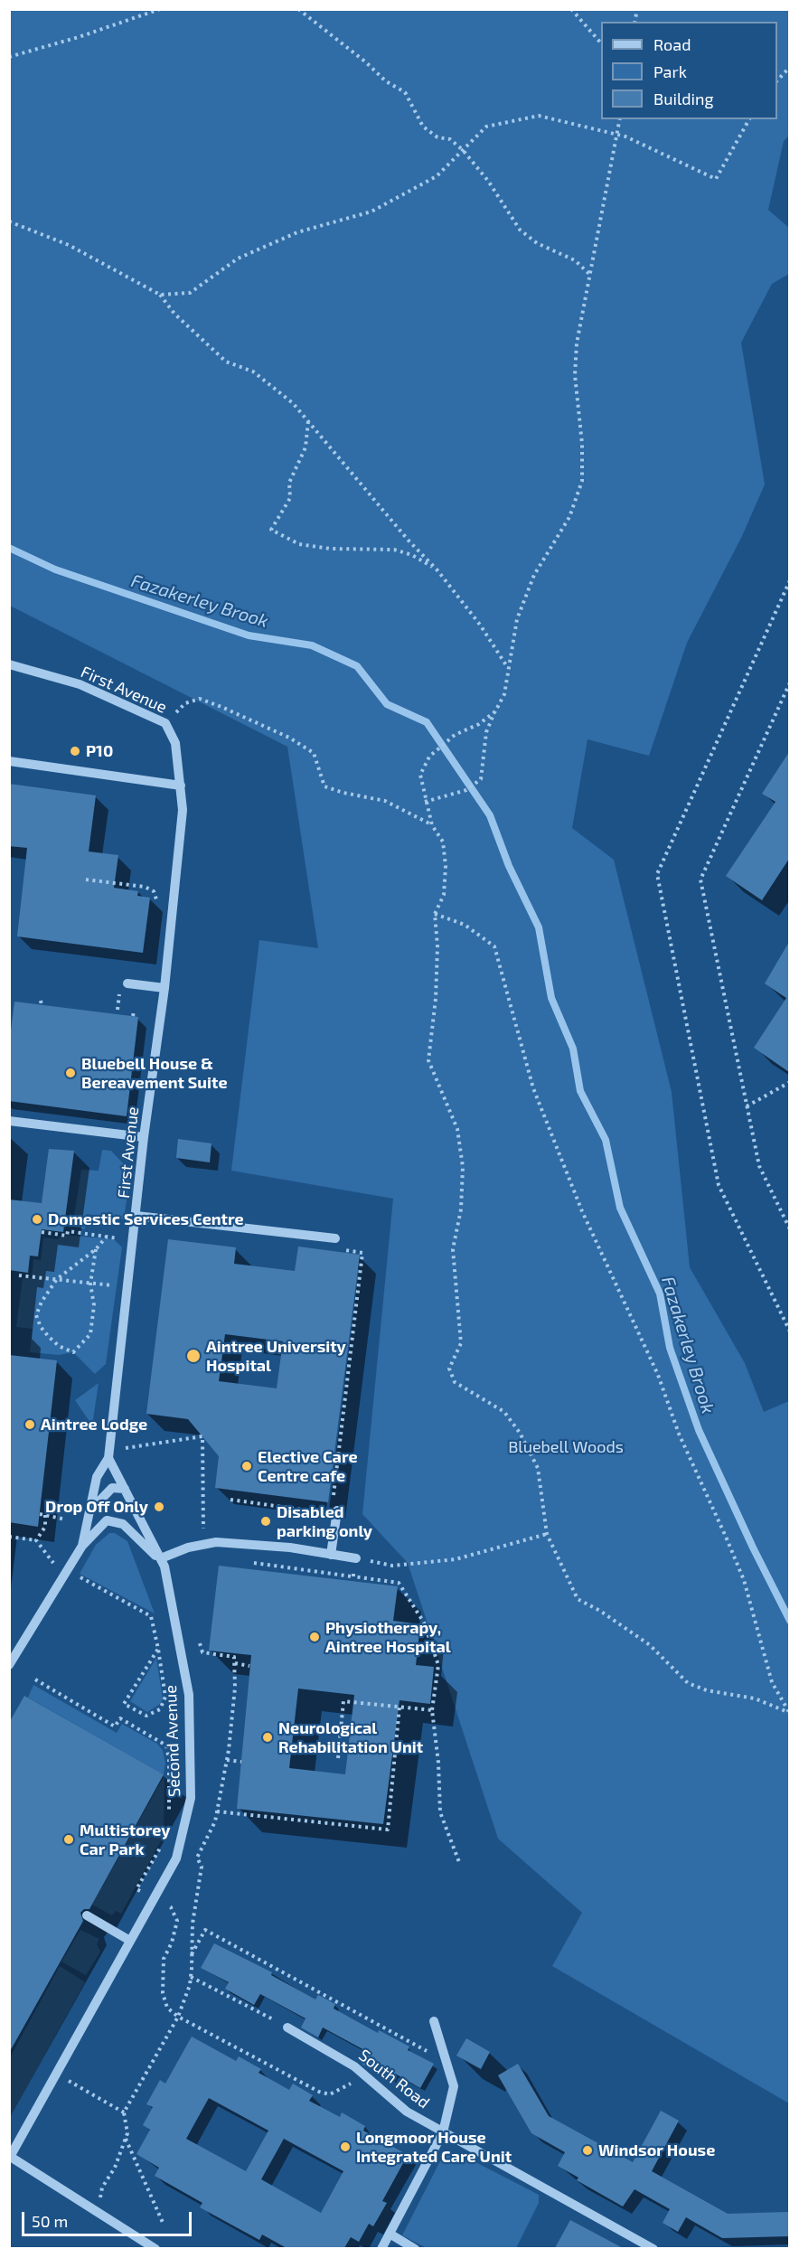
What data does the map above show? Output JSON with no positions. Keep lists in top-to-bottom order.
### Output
{
  "streets": {
    "lane": ["First Avenue", "Second Avenue", "South Road"]
  },
  "crossings": [
    ["First Avenue", "Second Avenue"]
  ],
  "water": ["Fazakerley Brook"],
  "parks": ["Bluebell Woods"],
  "places": [
    "P10",
    "Bluebell House & Bereavement Suite",
    "Domestic Services Centre",
    "Aintree University Hospital",
    "Aintree Lodge",
    "Elective Care Centre cafe",
    "Drop Off Only",
    "Disabled parking only",
    "Physiotherapy, Aintree Hospital",
    "Neurological Rehabilitation Unit",
    "Multistorey Car Park",
    "Longmoor House Integrated Care Unit",
    "Windsor House"
  ],
  "legend": ["Road", "Park", "Building"],
  "scale_bar": "50 m"
}
